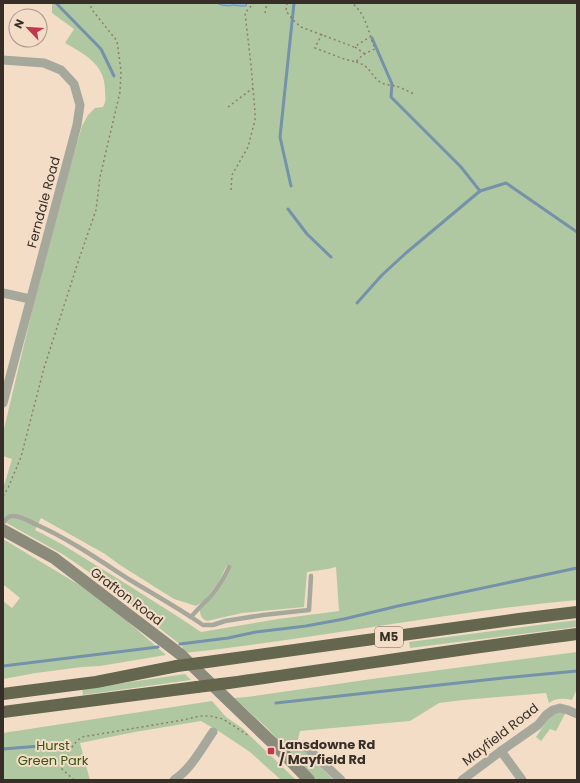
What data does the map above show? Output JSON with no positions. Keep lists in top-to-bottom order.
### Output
{
  "streets": {
    "highway": ["M5"],
    "street": ["Ferndale Road", "Grafton Road", "Mayfield Road"]
  },
  "parks": ["Hurst Green Park"],
  "places": {
    "transit": ["Lansdowne Rd / Mayfield Rd"]
  },
  "north": "top left"
}
